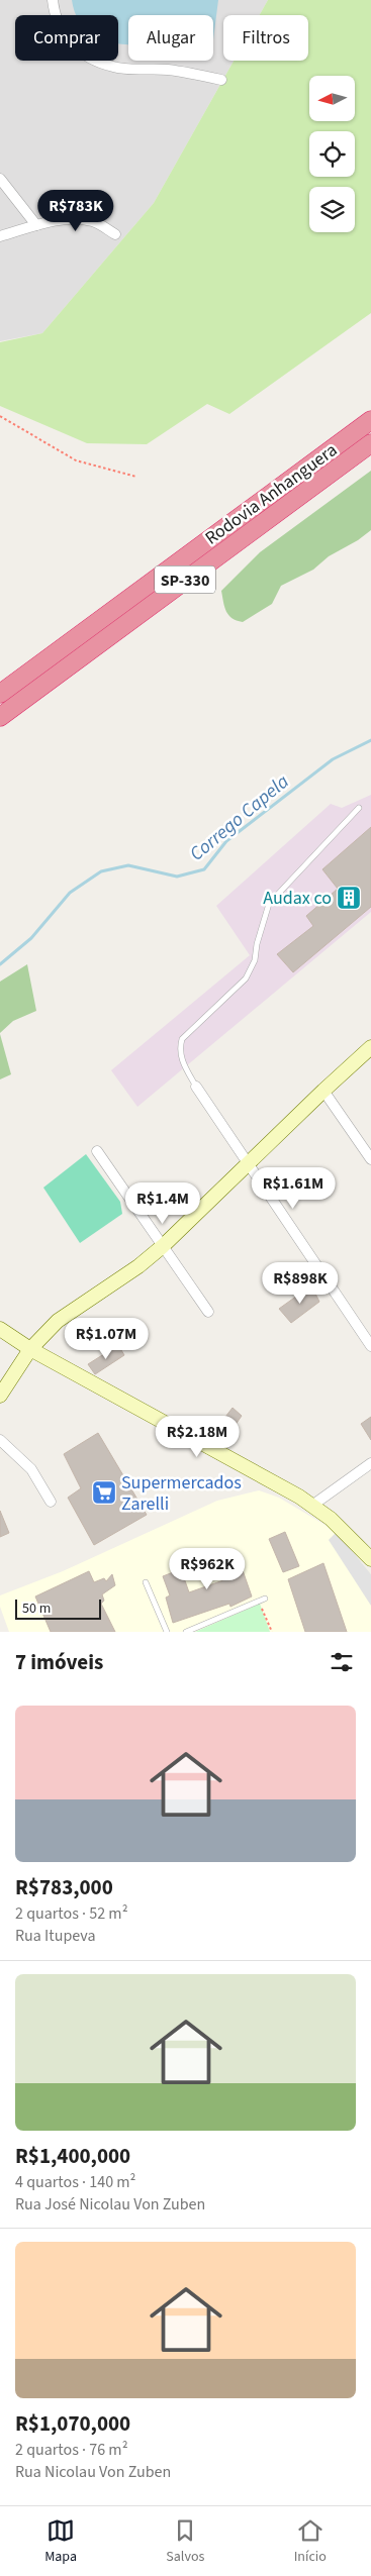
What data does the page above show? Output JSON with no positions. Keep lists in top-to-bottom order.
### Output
{
  "streets": {
    "highway": ["Rodovia Anhanguera", "SP-330"]
  },
  "water": ["Corrego Capela"],
  "places": {
    "building": ["Audax co"],
    "supermarket": ["Supermercados Zarelli"]
  },
  "scale_bar": "50 m",
  "north": "left",
  "page": {
    "chip": ["Comprar", "Alugar", "Filtros"],
    "price": [
      "R$783K",
      "R$1.61M",
      "R$1.4M",
      "R$898K",
      "R$1.07M",
      "R$2.18M",
      "R$962K"
    ],
    "scale": "50 m",
    "heading": "7 imóveis",
    "list": [
      {
        "name": "R$783,000",
        "note": "2 quartos · 52 m² · Rua Itupeva"
      },
      {
        "name": "R$1,400,000",
        "note": "4 quartos · 140 m² · Rua José Nicolau Von Zuben"
      },
      {
        "name": "R$1,070,000",
        "note": "2 quartos · 76 m² · Rua Nicolau Von Zuben"
      }
    ],
    "tabs": ["Mapa", "Salvos", "Início"]
  }
}
